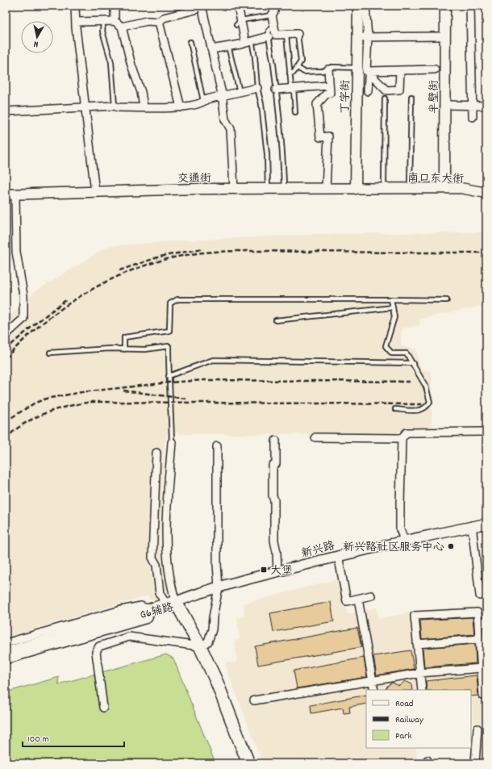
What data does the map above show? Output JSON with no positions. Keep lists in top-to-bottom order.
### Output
{
  "streets": {
    "main road": ["G6辅路"],
    "street": [
      "丁字街",
      "半壁街",
      "交通街",
      "南口东大街",
      "新兴路"
    ]
  },
  "crossings": [
    ["丁字街", "交通街"],
    ["半壁街", "南口东大街"],
    ["交通街", "南口东大街"],
    ["新兴路", "G6辅路"]
  ],
  "places": {
    "other": ["新兴路社区服务中心"],
    "transit": ["大堡"]
  },
  "legend": ["Road", "Railway", "Park"],
  "scale_bar": "100 m",
  "north": "bottom"
}
